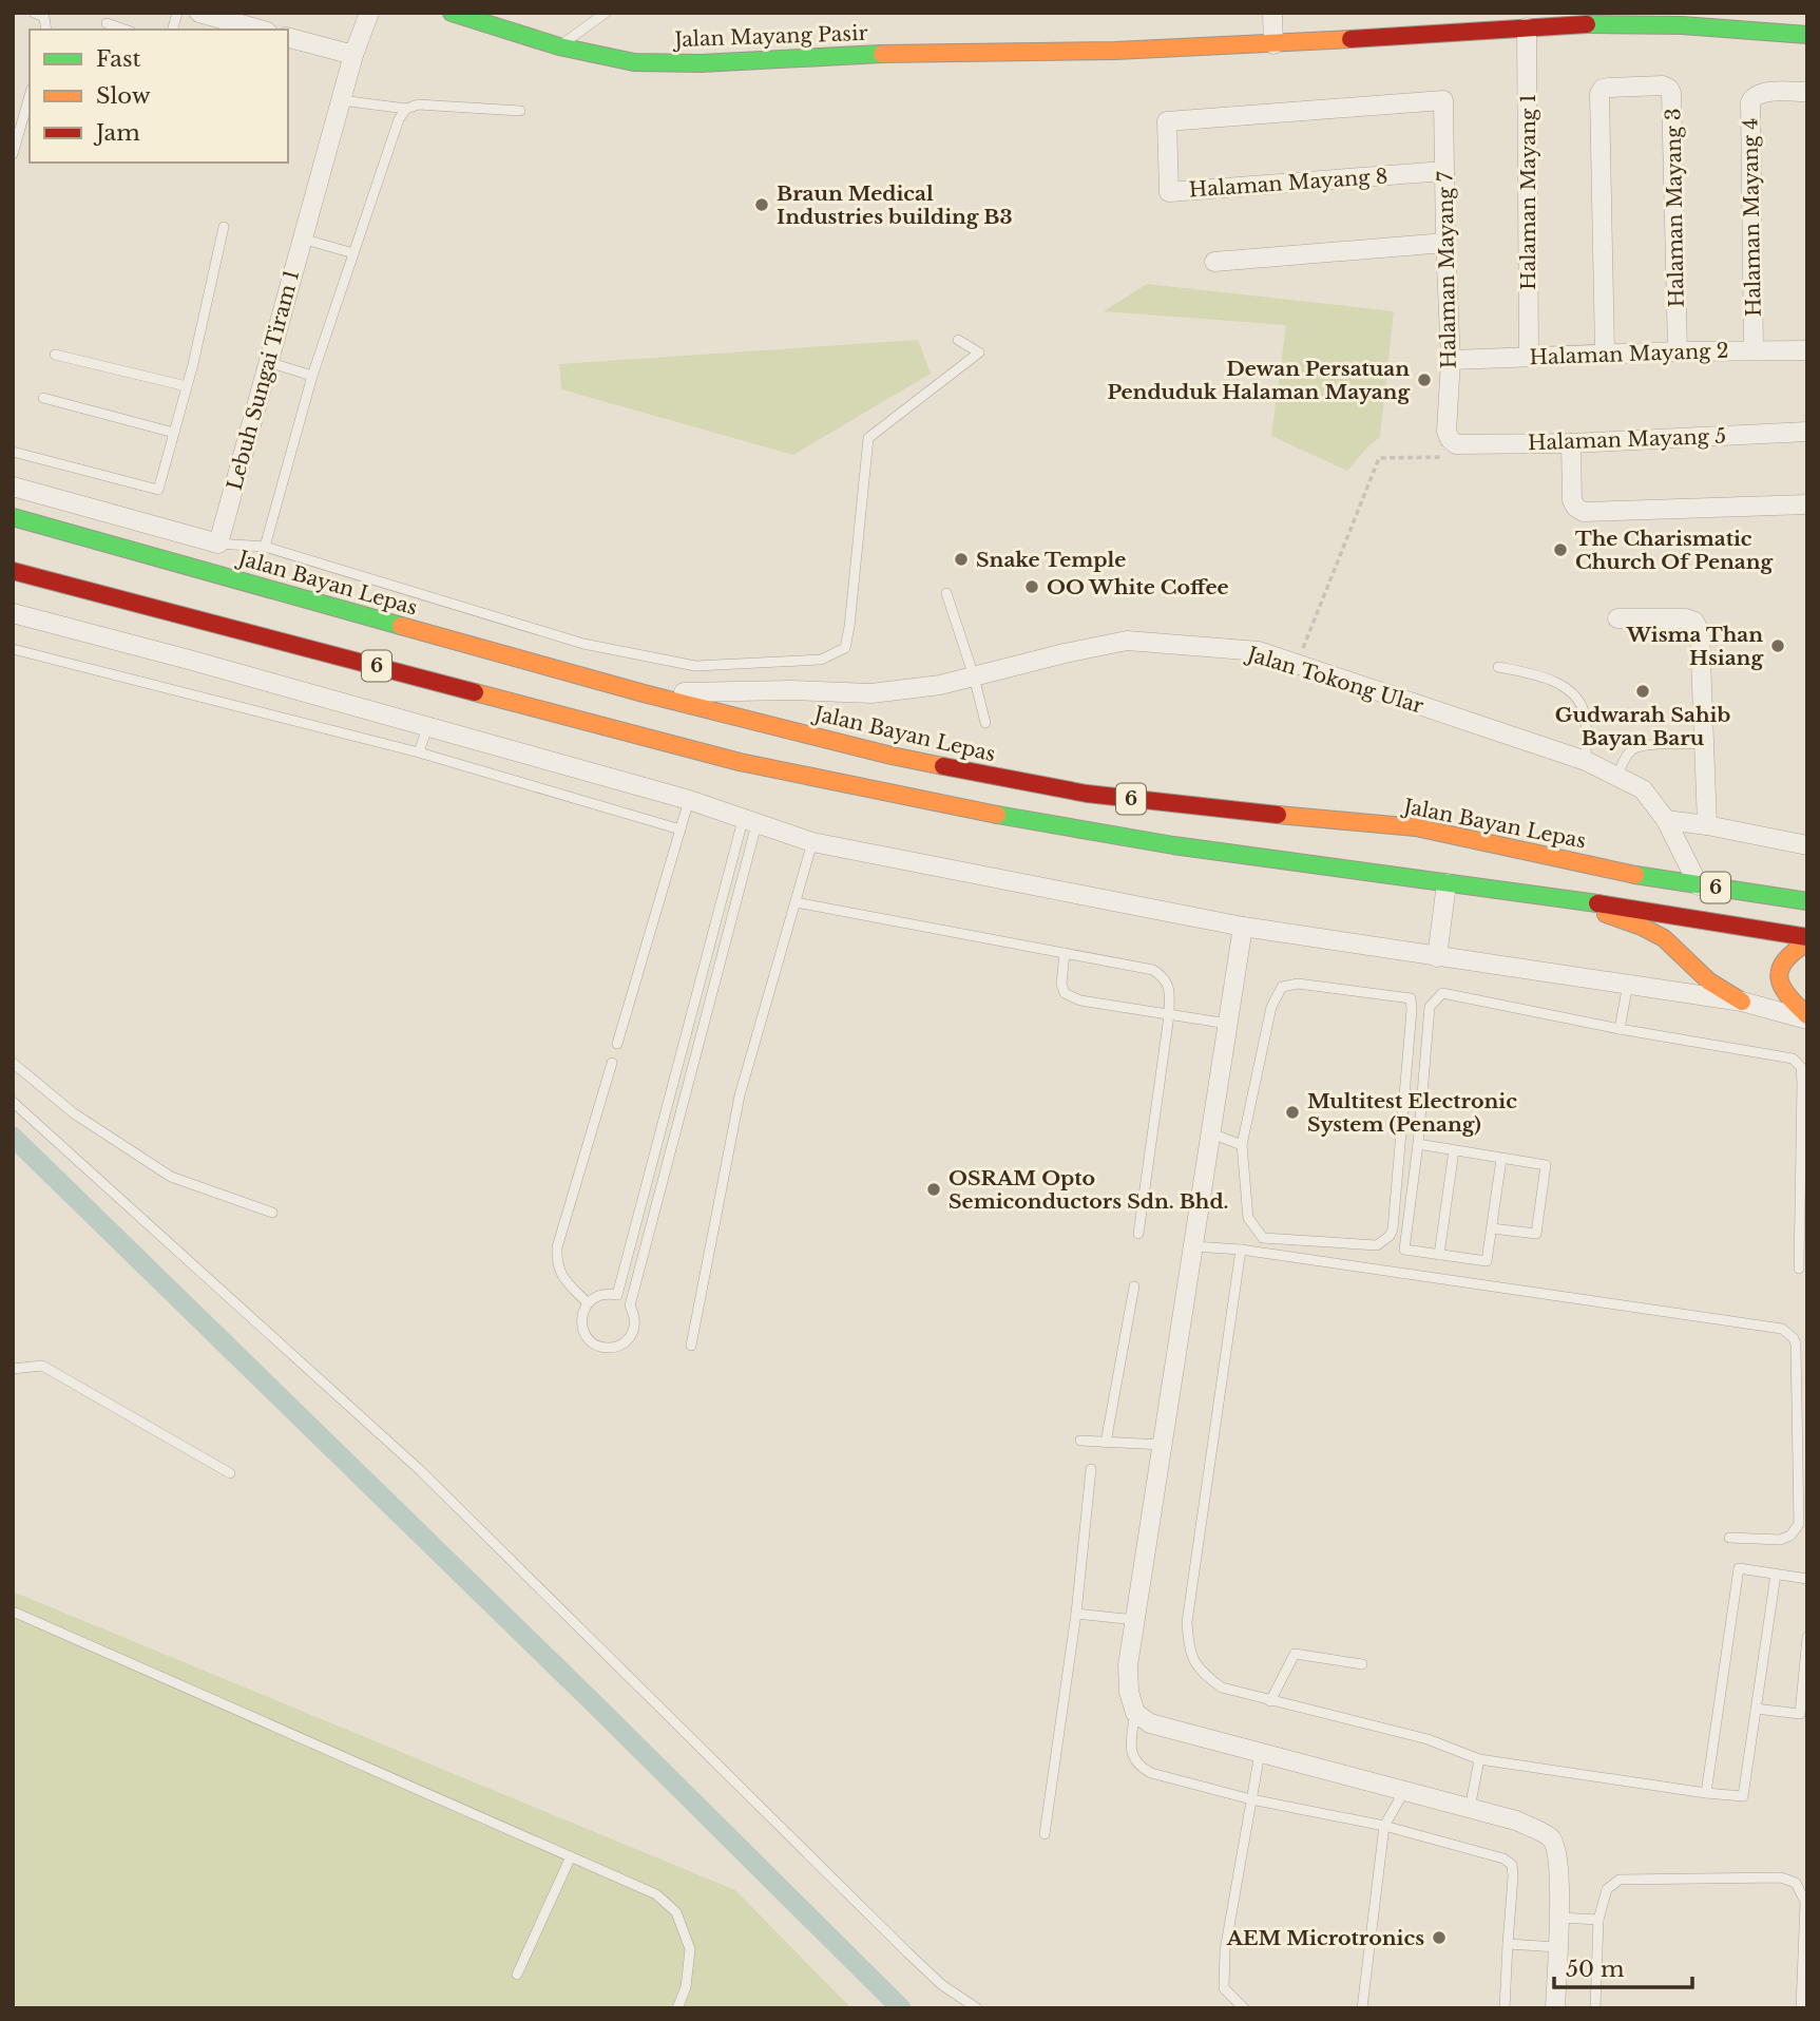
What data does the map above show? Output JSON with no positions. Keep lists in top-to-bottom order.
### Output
{
  "streets": {
    "main road": ["Jalan Mayang Pasir", "Jalan Bayan Lepas", "6"],
    "street": [
      "Halaman Mayang 8",
      "Halaman Mayang 1",
      "Halaman Mayang 3",
      "Halaman Mayang 4",
      "Halaman Mayang 7",
      "Halaman Mayang 2",
      "Lebuh Sungai Tiram 1",
      "Halaman Mayang 5",
      "Jalan Tokong Ular"
    ]
  },
  "crossings": [
    ["Jalan Mayang Pasir", "Halaman Mayang 1"],
    ["Halaman Mayang 8", "Halaman Mayang 7"],
    ["Halaman Mayang 1", "Halaman Mayang 2"],
    ["Halaman Mayang 3", "Halaman Mayang 2"],
    ["Halaman Mayang 4", "Halaman Mayang 2"],
    ["Halaman Mayang 7", "Halaman Mayang 2"],
    ["Halaman Mayang 7", "Halaman Mayang 5"],
    ["Jalan Bayan Lepas", "Jalan Tokong Ular"]
  ],
  "places": [
    "Braun Medical Industries building B3",
    "Dewan Persatuan Penduduk Halaman Mayang",
    "The Charismatic Church Of Penang",
    "Snake Temple",
    "OO White Coffee",
    "Wisma Than Hsiang",
    "Gudwarah Sahib Bayan Baru",
    "Multitest Electronic System (Penang)",
    "OSRAM Opto Semiconductors Sdn. Bhd.",
    "AEM Microtronics"
  ],
  "legend": ["Fast", "Slow", "Jam"],
  "scale_bar": "50 m"
}
